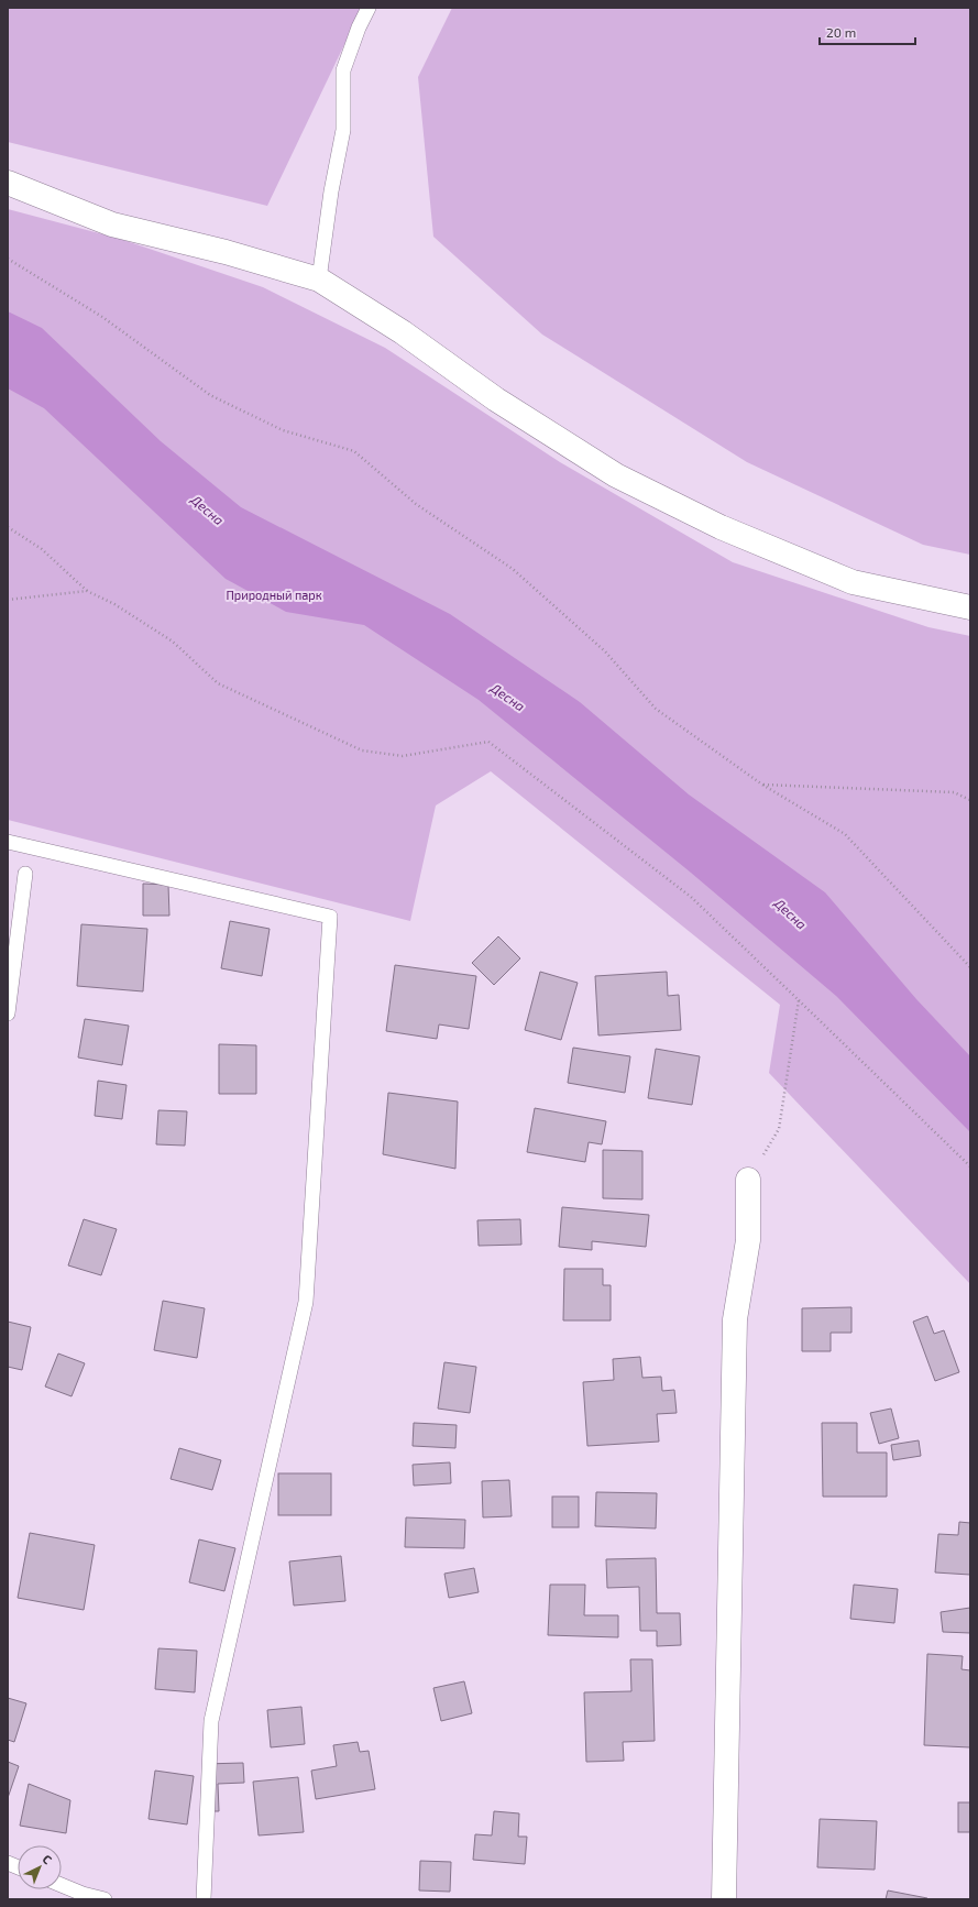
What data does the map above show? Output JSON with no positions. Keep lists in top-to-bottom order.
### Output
{
  "water": ["Десна"],
  "parks": ["Природный парк"],
  "scale_bar": "20 m",
  "north": "top right"
}
